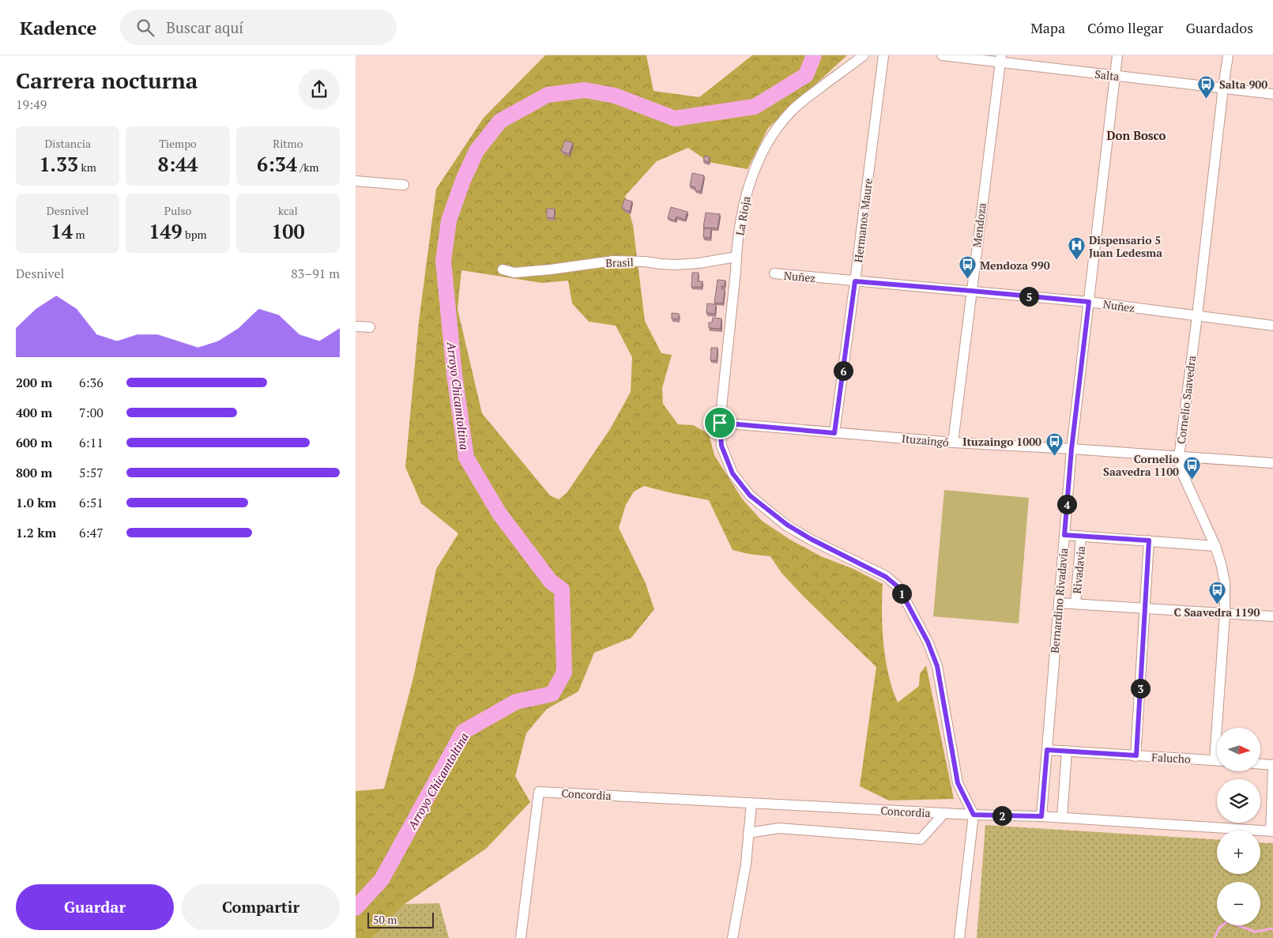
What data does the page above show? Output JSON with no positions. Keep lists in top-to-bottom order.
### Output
{
  "streets": {
    "street": [
      "Salta",
      "La Rioja",
      "Hermanos Maure",
      "Mendoza",
      "Brasil",
      "Nuñez",
      "Cornelio Saavedra",
      "Ituzaingó",
      "Rivadavia",
      "Bernardino Rivadavia",
      "Falucho",
      "Concordia"
    ]
  },
  "crossings": [
    ["Salta", "Mendoza"],
    ["Salta", "Cornelio Saavedra"],
    ["Salta", "Bernardino Rivadavia"],
    ["La Rioja", "Brasil"],
    ["La Rioja", "Ituzaingó"],
    ["La Rioja", "Concordia"],
    ["Hermanos Maure", "Nuñez"],
    ["Hermanos Maure", "Ituzaingó"],
    ["Mendoza", "Nuñez"],
    ["Mendoza", "Ituzaingó"],
    ["Nuñez", "Cornelio Saavedra"],
    ["Nuñez", "Bernardino Rivadavia"],
    ["Cornelio Saavedra", "Ituzaingó"],
    ["Ituzaingó", "Bernardino Rivadavia"],
    ["Bernardino Rivadavia", "Falucho"],
    ["Bernardino Rivadavia", "Concordia"]
  ],
  "districts": ["Don Bosco"],
  "water": ["Arroyo Chicamtoltina"],
  "places": {
    "bus stop": [
      "Salta 900",
      "Mendoza 990",
      "Ituzaingo 1000",
      "Cornelio Saavedra 1100",
      "C Saavedra 1190"
    ],
    "hospital": ["Dispensario 5 Juan Ledesma"]
  },
  "scale_bar": "50 m",
  "north": "right",
  "page": {
    "header": "Kadence",
    "search": "Buscar aquí",
    "nav": ["Mapa", "Cómo llegar", "Guardados"],
    "heading": ["Carrera nocturna", "19:49"],
    "stats": [
      ["Distancia", "1.33 km"],
      ["Tiempo", "8:44"],
      ["Ritmo", "6:34 /km"],
      ["Desnivel", "14 m"],
      ["Pulso", "149 bpm"],
      ["kcal", "100"]
    ],
    "chart": ["Desnivel", "83–91 m"],
    "pins": [
      "5",
      "6",
      "4",
      "1",
      "3",
      "2"
    ],
    "list": [
      {
        "name": "200 m",
        "note": "6:36"
      },
      {
        "name": "400 m",
        "note": "7:00"
      },
      {
        "name": "600 m",
        "note": "6:11"
      },
      {
        "name": "800 m",
        "note": "5:57"
      },
      {
        "name": "1.0 km",
        "note": "6:51"
      },
      {
        "name": "1.2 km",
        "note": "6:47"
      }
    ],
    "map_buttons": ["+", "−"],
    "buttons": ["Guardar", "Compartir"],
    "scale": "50 m"
  }
}
